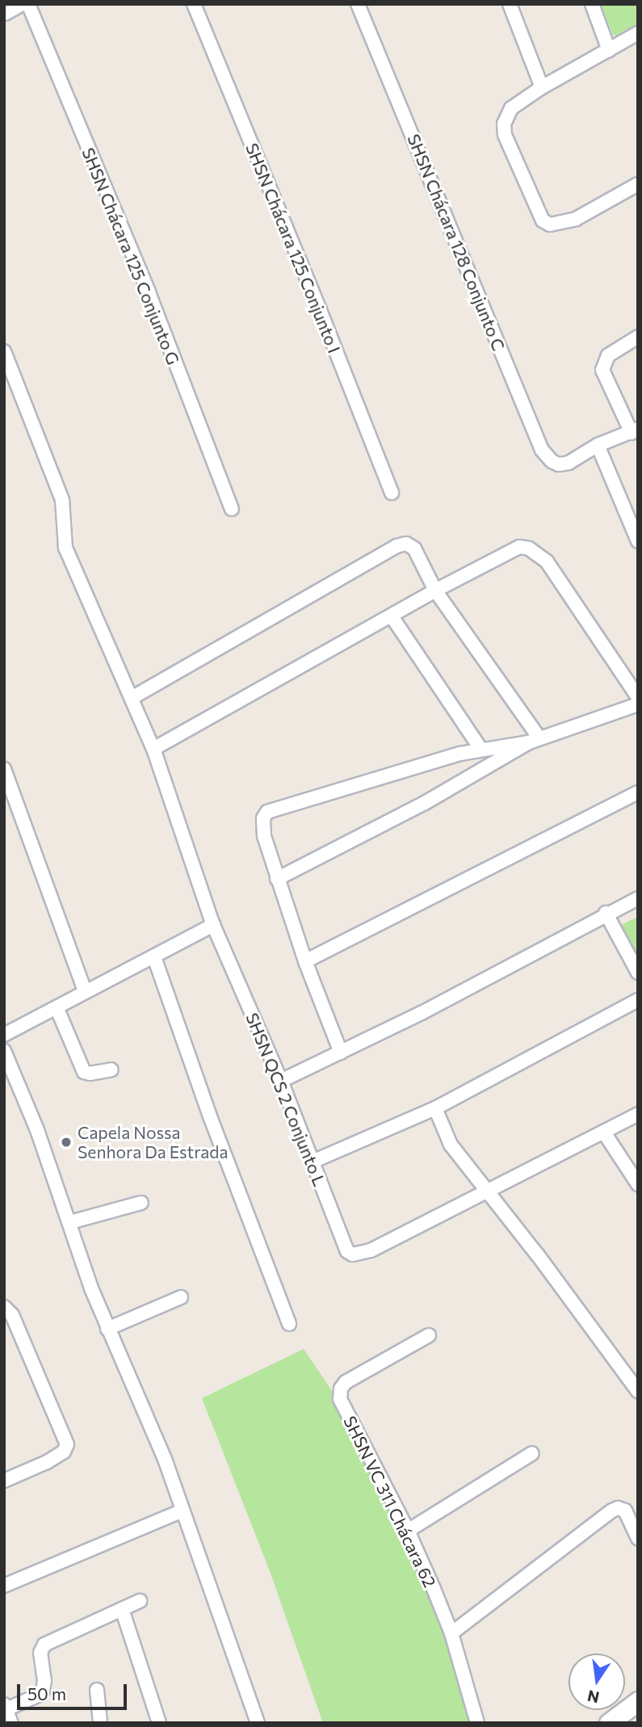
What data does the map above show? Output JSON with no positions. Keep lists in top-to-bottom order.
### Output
{
  "streets": {
    "street": [
      "SHSN Chácara 128 Conjunto C",
      "SHSN Chácara 125 Conjunto I",
      "SHSN Chácara 125 Conjunto G",
      "SHSN QCS 2 Conjunto L",
      "SHSN VC 311 Chácara 62"
    ]
  },
  "places": ["Capela Nossa Senhora Da Estrada"],
  "scale_bar": "50 m",
  "north": "bottom"
}
